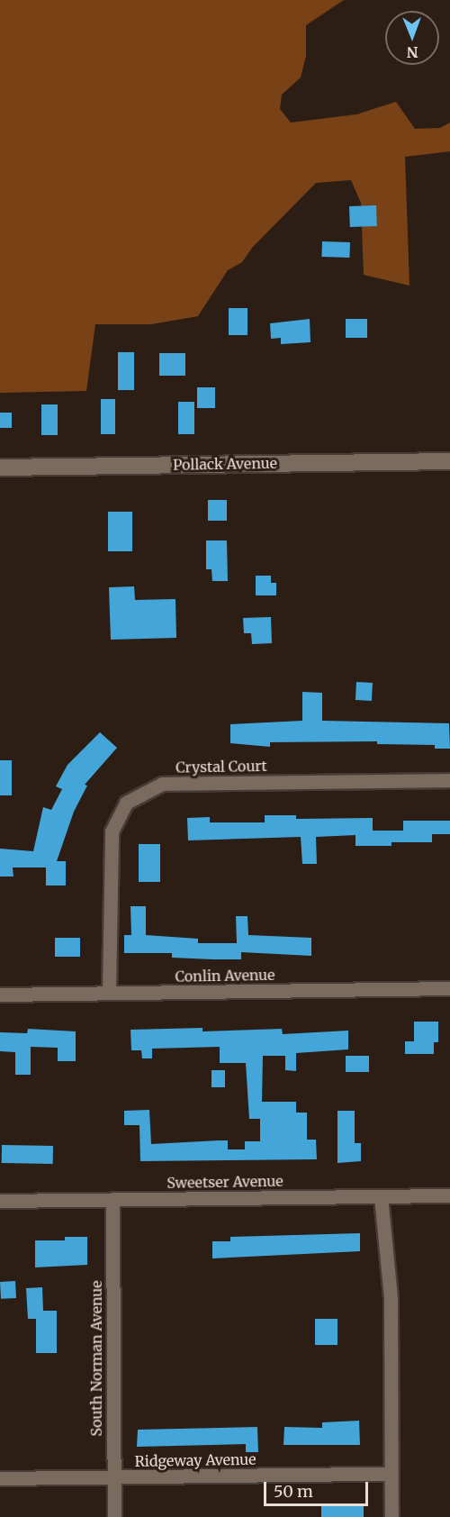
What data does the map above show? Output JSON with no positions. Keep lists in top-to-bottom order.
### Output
{
  "streets": {
    "street": [
      "Pollack Avenue",
      "Crystal Court",
      "Conlin Avenue",
      "Sweetser Avenue",
      "South Norman Avenue",
      "Ridgeway Avenue"
    ]
  },
  "crossings": [
    ["Crystal Court", "Conlin Avenue"],
    ["Sweetser Avenue", "South Norman Avenue"],
    ["South Norman Avenue", "Ridgeway Avenue"]
  ],
  "scale_bar": "50 m",
  "north": "bottom"
}
